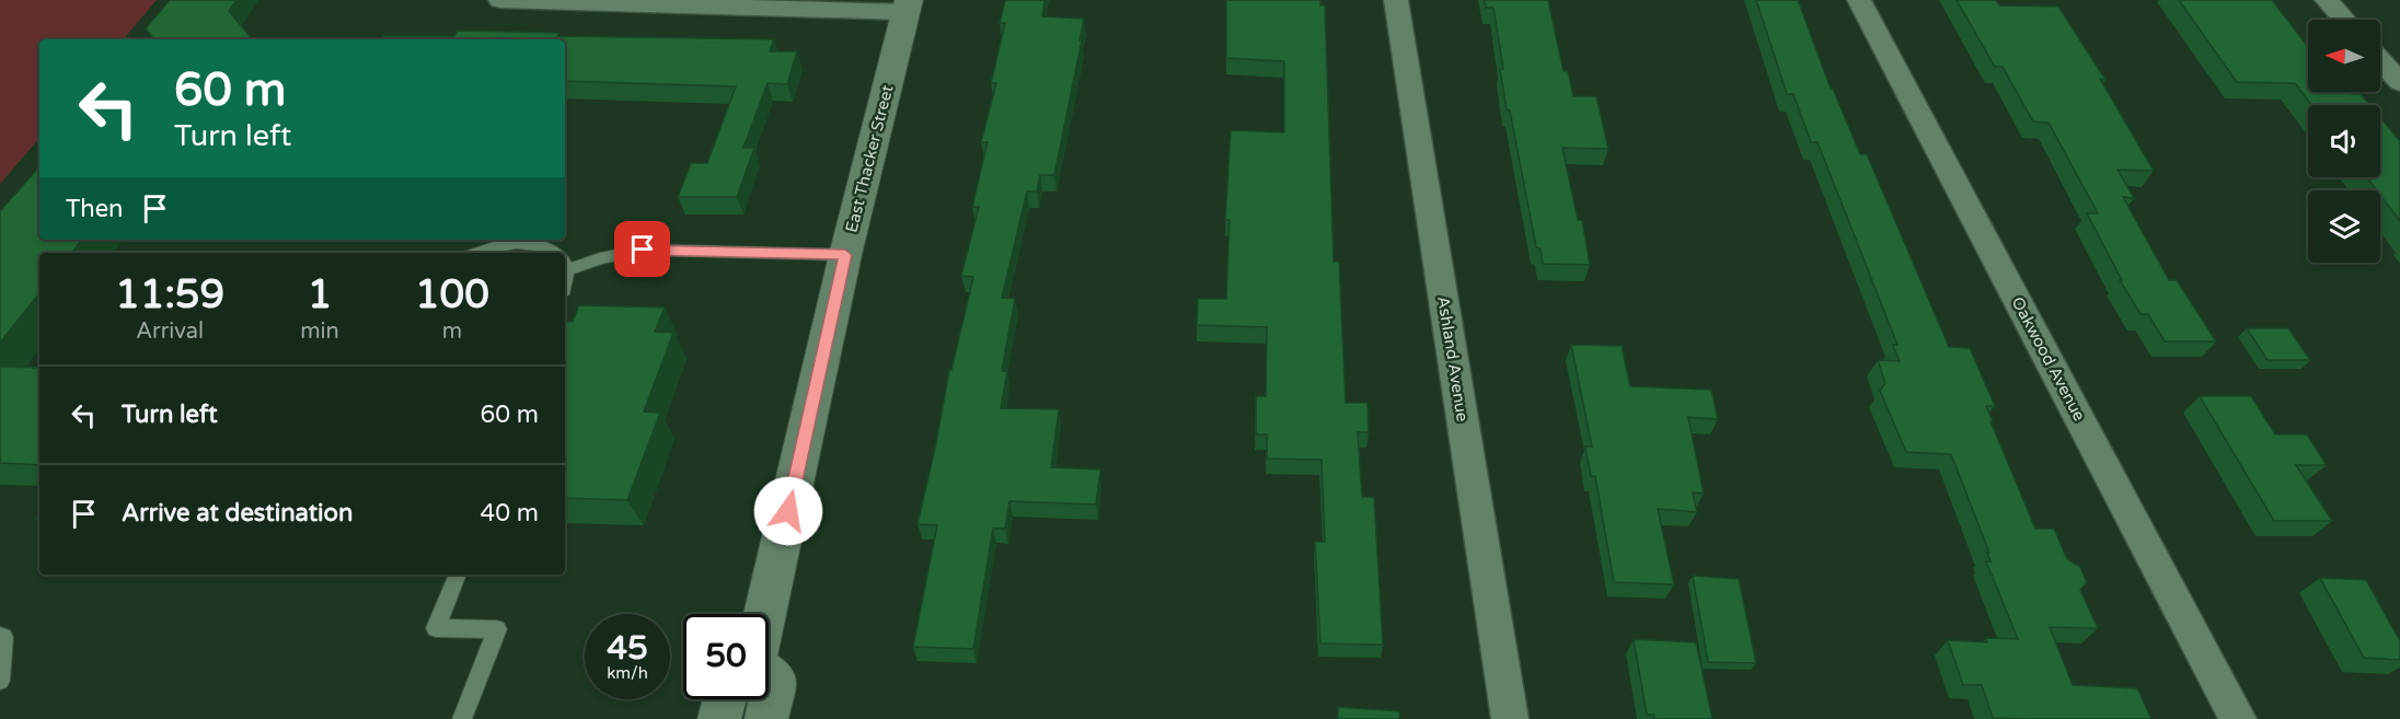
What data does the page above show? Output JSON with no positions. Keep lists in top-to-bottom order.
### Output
{
  "streets": {
    "main road": ["East Thacker Street"],
    "street": ["Ashland Avenue", "Oakwood Avenue"]
  },
  "north": "left",
  "page": {
    "turn": ["60 m", "Turn left"],
    "then": "Then",
    "eta": [
      "11:59",
      "Arrival",
      "1",
      "min",
      "100",
      "m"
    ],
    "list": [
      {
        "name": "Turn left",
        "value": "60 m"
      },
      {
        "name": "Arrive at destination",
        "value": "40 m"
      }
    ],
    "speed": "45 km/h",
    "limit": "50"
  }
}
